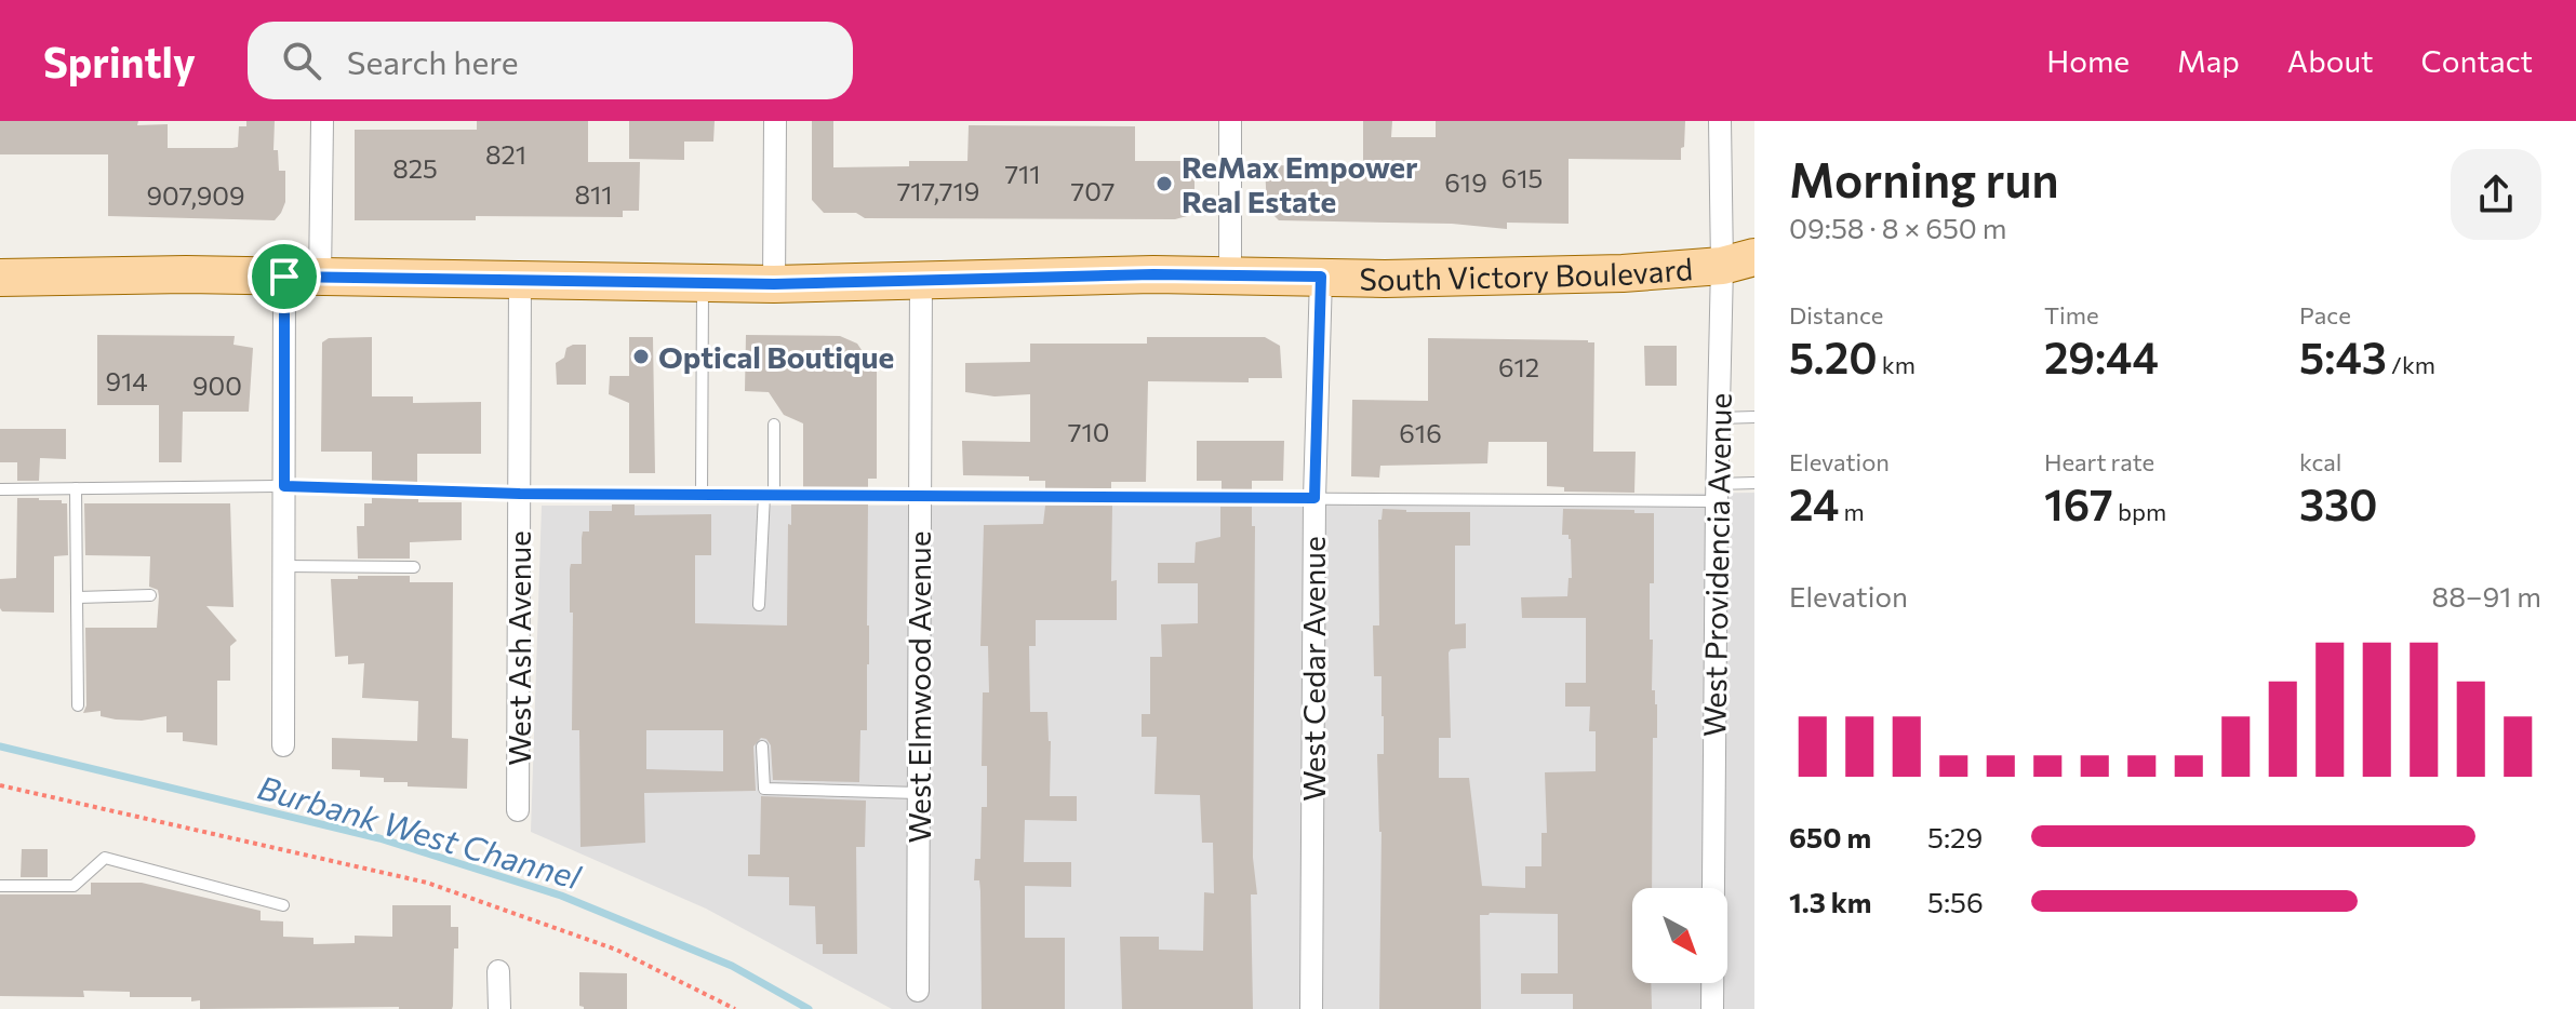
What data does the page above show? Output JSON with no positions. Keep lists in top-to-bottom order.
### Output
{
  "streets": {
    "main road": ["South Victory Boulevard"],
    "street": [
      "West Providencia Avenue",
      "West Ash Avenue",
      "West Cedar Avenue",
      "West Elmwood Avenue"
    ]
  },
  "crossings": [
    ["South Victory Boulevard", "West Providencia Avenue"],
    ["South Victory Boulevard", "West Ash Avenue"],
    ["South Victory Boulevard", "West Cedar Avenue"],
    ["South Victory Boulevard", "West Elmwood Avenue"]
  ],
  "water": ["Burbank West Channel"],
  "places": ["ReMax Empower Real Estate", "Optical Boutique"],
  "house_numbers": [
    "821",
    "825",
    "711",
    "615",
    "619",
    "717,719",
    "707",
    "811",
    "907,909",
    "612",
    "914",
    "900",
    "710",
    "616"
  ],
  "north": "bottom right",
  "page": {
    "header": "Sprintly",
    "search": "Search here",
    "nav": [
      "Home",
      "Map",
      "About",
      "Contact"
    ],
    "heading": ["Morning run", "09:58 · 8 × 650 m"],
    "stats": [
      ["Distance", "5.20 km"],
      ["Time", "29:44"],
      ["Pace", "5:43 /km"],
      ["Elevation", "24 m"],
      ["Heart rate", "167 bpm"],
      ["kcal", "330"]
    ],
    "chart": ["Elevation", "88–91 m"],
    "list": [
      {
        "name": "650 m",
        "note": "5:29"
      },
      {
        "name": "1.3 km",
        "note": "5:56"
      }
    ]
  }
}
